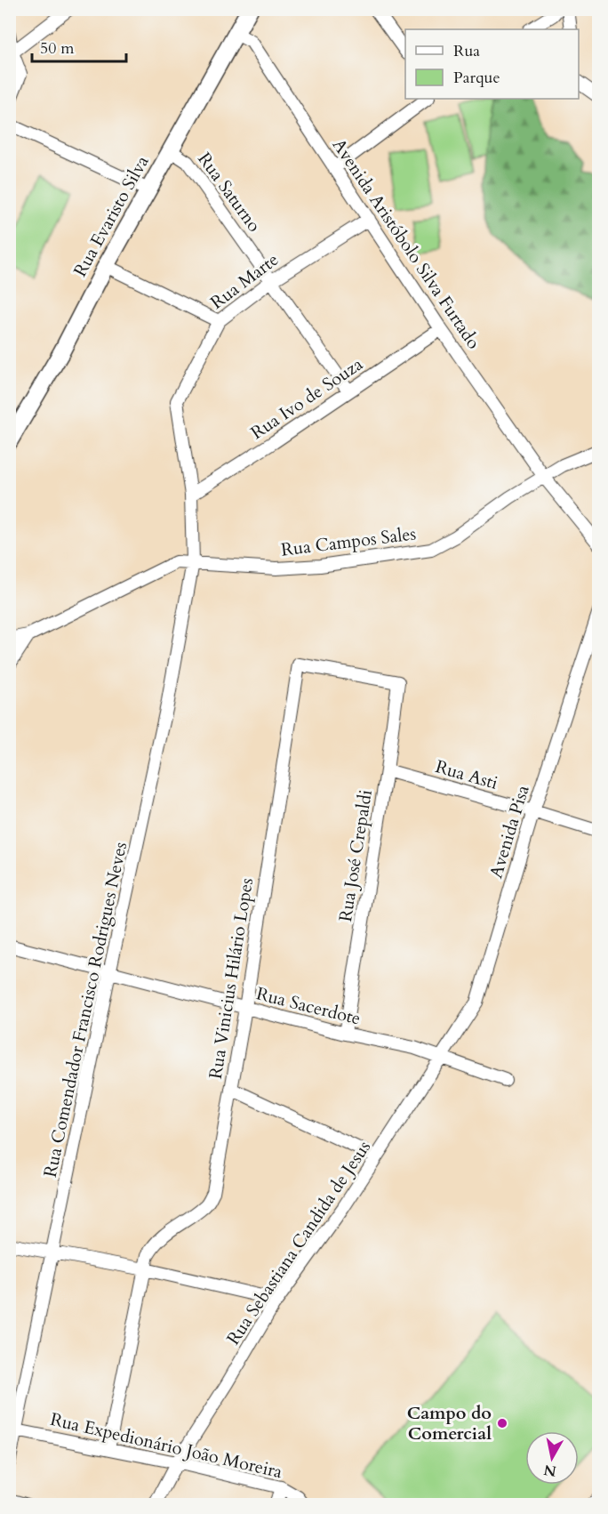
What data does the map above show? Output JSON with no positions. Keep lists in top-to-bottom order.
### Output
{
  "streets": {
    "main road": ["Rua Evaristo Silva"],
    "street": [
      "Rua Saturno",
      "Avenida Aristóbolo Silva Furtado",
      "Rua Marte",
      "Rua Ivo de Souza",
      "Rua Campos Sales",
      "Rua Asti",
      "Avenida Pisa",
      "Rua José Crepaldi",
      "Rua Vinicius Hilário Lopes",
      "Rua Sacerdote",
      "Rua Comendador Francisco Rodrigues Neves",
      "Rua Sebastiana Candida de Jesus",
      "Rua Expedionário João Moreira"
    ]
  },
  "crossings": [
    ["Rua Saturno", "Rua Evaristo Silva"],
    ["Rua Saturno", "Rua Marte"],
    ["Rua Saturno", "Rua Ivo de Souza"],
    ["Rua Evaristo Silva", "Avenida Aristóbolo Silva Furtado"],
    ["Avenida Aristóbolo Silva Furtado", "Rua Marte"],
    ["Avenida Aristóbolo Silva Furtado", "Rua Ivo de Souza"],
    ["Avenida Aristóbolo Silva Furtado", "Rua Campos Sales"],
    ["Rua Marte", "Rua Ivo de Souza"],
    ["Rua Marte", "Rua Campos Sales"],
    ["Rua Marte", "Rua Comendador Francisco Rodrigues Neves"],
    ["Rua Campos Sales", "Rua Comendador Francisco Rodrigues Neves"],
    ["Rua Asti", "Avenida Pisa"],
    ["Rua Asti", "Rua José Crepaldi"],
    ["Avenida Pisa", "Rua Sacerdote"],
    ["Avenida Pisa", "Rua Sebastiana Candida de Jesus"],
    ["Rua José Crepaldi", "Rua Vinicius Hilário Lopes"],
    ["Rua José Crepaldi", "Rua Sacerdote"],
    ["Rua Vinicius Hilário Lopes", "Rua Sacerdote"],
    ["Rua Vinicius Hilário Lopes", "Rua Expedionário João Moreira"],
    ["Rua Sacerdote", "Rua Comendador Francisco Rodrigues Neves"],
    ["Rua Sacerdote", "Rua Sebastiana Candida de Jesus"],
    ["Rua Comendador Francisco Rodrigues Neves", "Rua Expedionário João Moreira"],
    ["Rua Sebastiana Candida de Jesus", "Rua Expedionário João Moreira"]
  ],
  "places": ["Campo do Comercial"],
  "legend": ["Rua", "Parque"],
  "scale_bar": "50 m",
  "north": "bottom"
}
